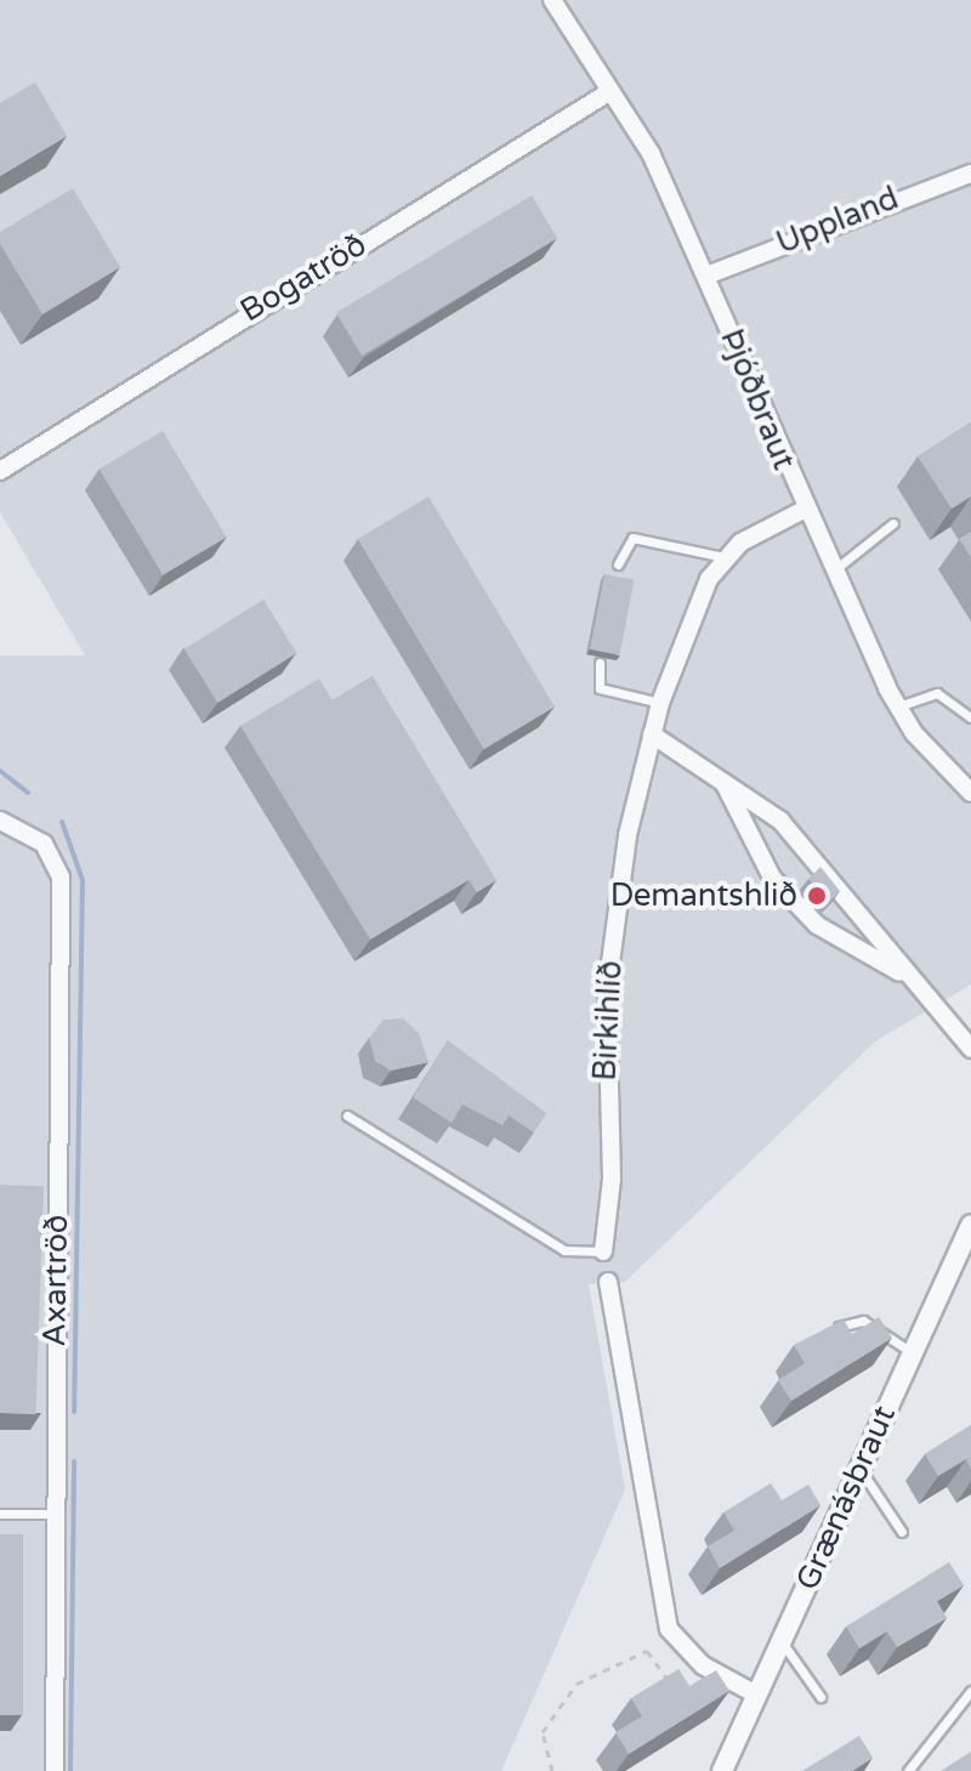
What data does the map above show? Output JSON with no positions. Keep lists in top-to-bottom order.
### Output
{
  "streets": {
    "street": [
      "Uppland",
      "Bogatröð",
      "Þjóðbraut",
      "Birkihlíð",
      "Axartröð",
      "Grænásbraut"
    ]
  },
  "crossings": [
    ["Uppland", "Þjóðbraut"],
    ["Bogatröð", "Þjóðbraut"],
    ["Þjóðbraut", "Birkihlíð"]
  ],
  "places": ["Demantshlið"]
}
